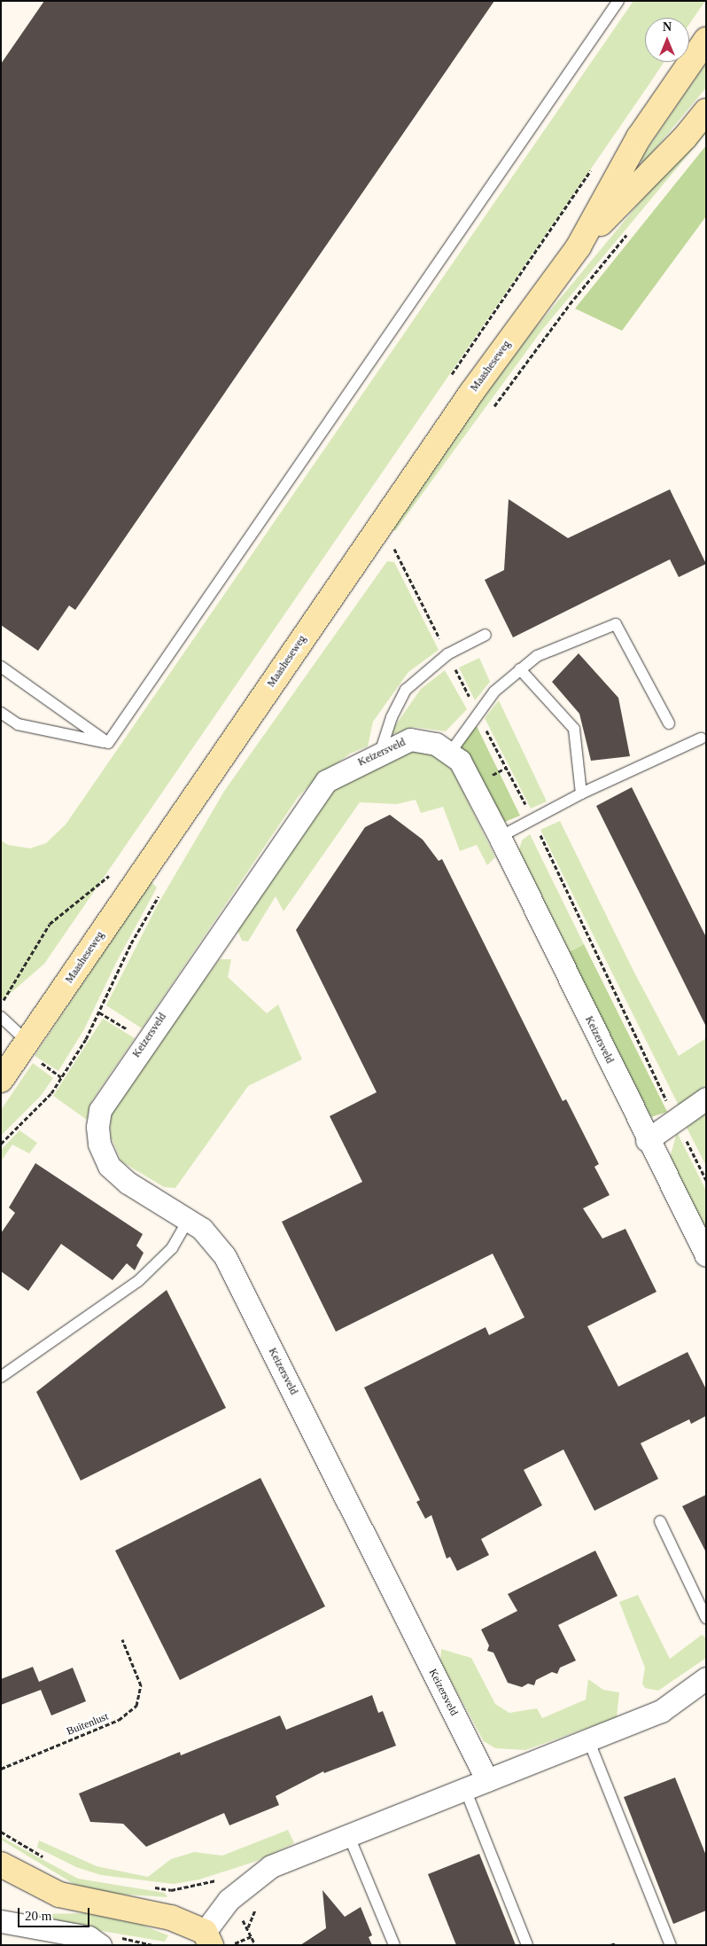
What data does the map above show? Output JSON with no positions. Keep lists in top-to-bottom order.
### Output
{
  "streets": {
    "main road": ["Maasheseweg"],
    "street": ["Keizersveld"],
    "path": ["Buitenlust"]
  },
  "scale_bar": "20 m",
  "north": "top"
}
